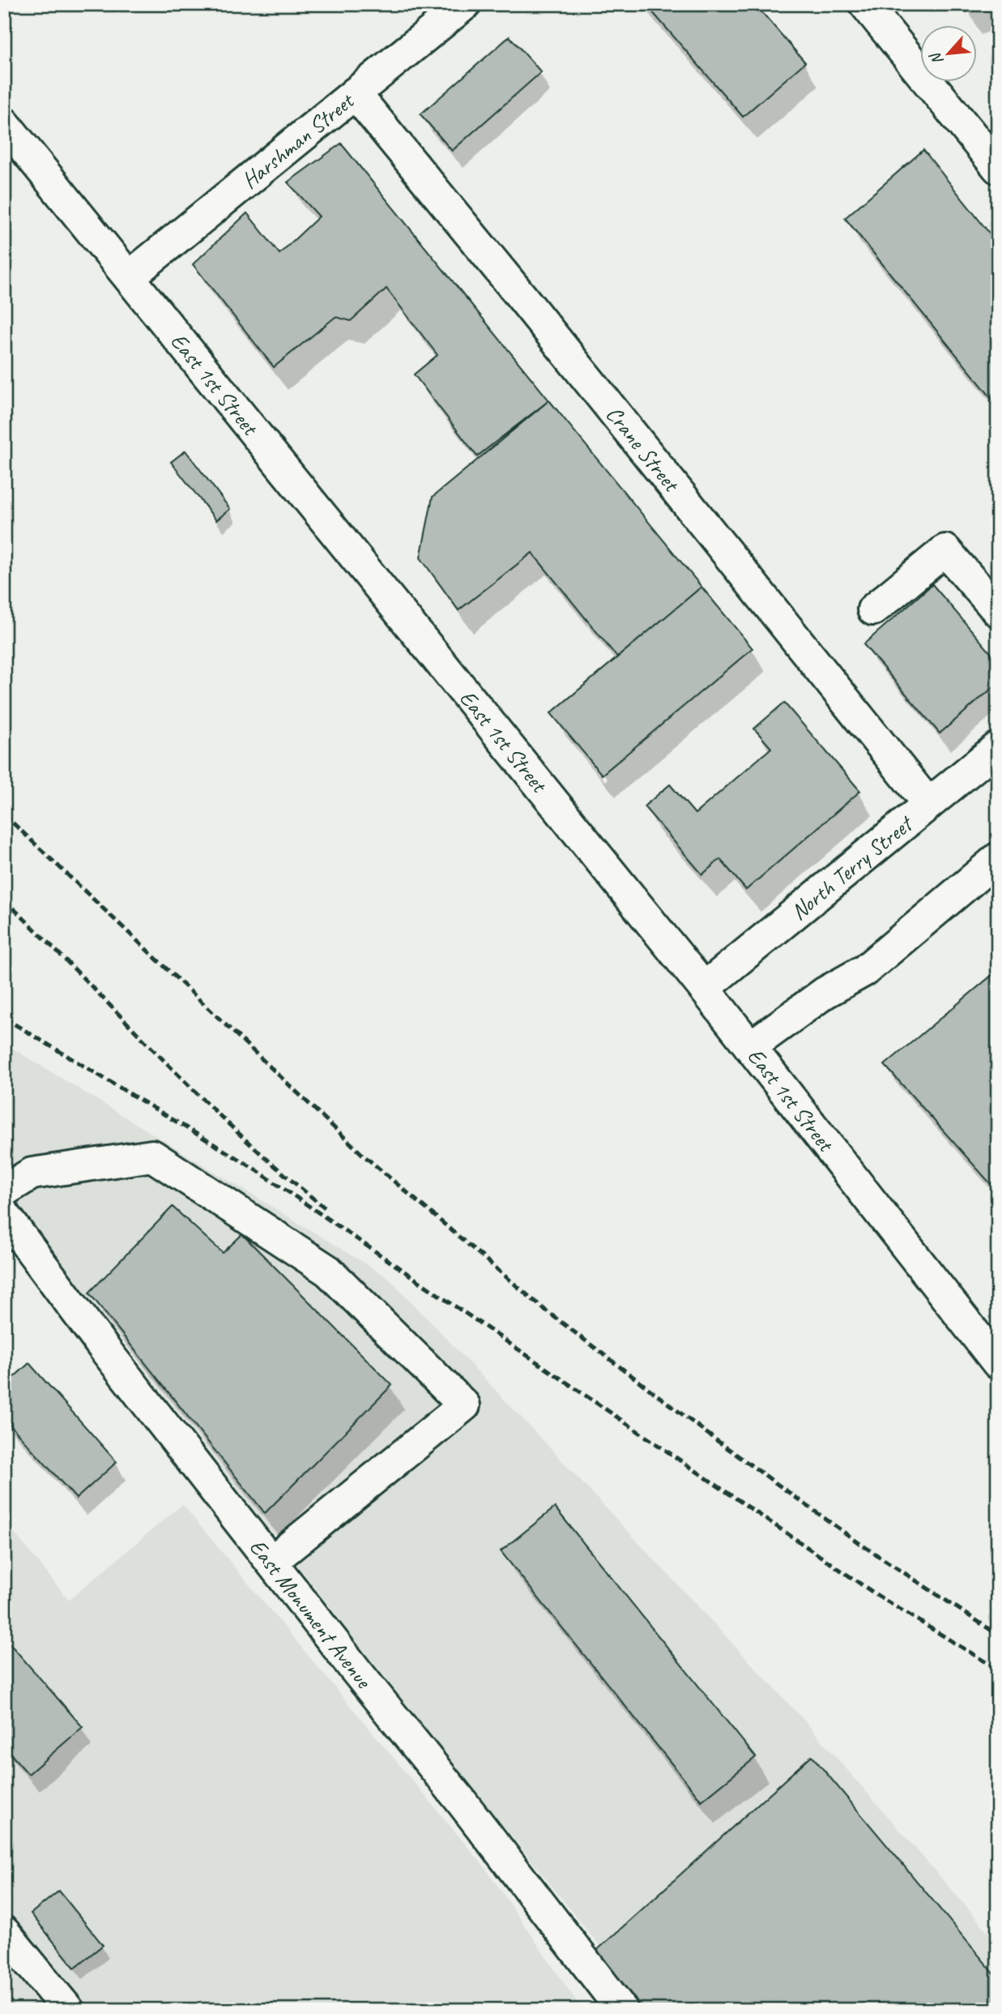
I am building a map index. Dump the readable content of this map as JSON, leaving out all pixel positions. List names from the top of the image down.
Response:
{
  "streets": {
    "street": [
      "Harshman Street",
      "East 1st Street",
      "Crane Street",
      "North Terry Street",
      "East Monument Avenue"
    ]
  },
  "crossings": [
    ["Harshman Street", "East 1st Street"],
    ["Harshman Street", "Crane Street"],
    ["East 1st Street", "North Terry Street"],
    ["Crane Street", "North Terry Street"]
  ],
  "north": "bottom left"
}
